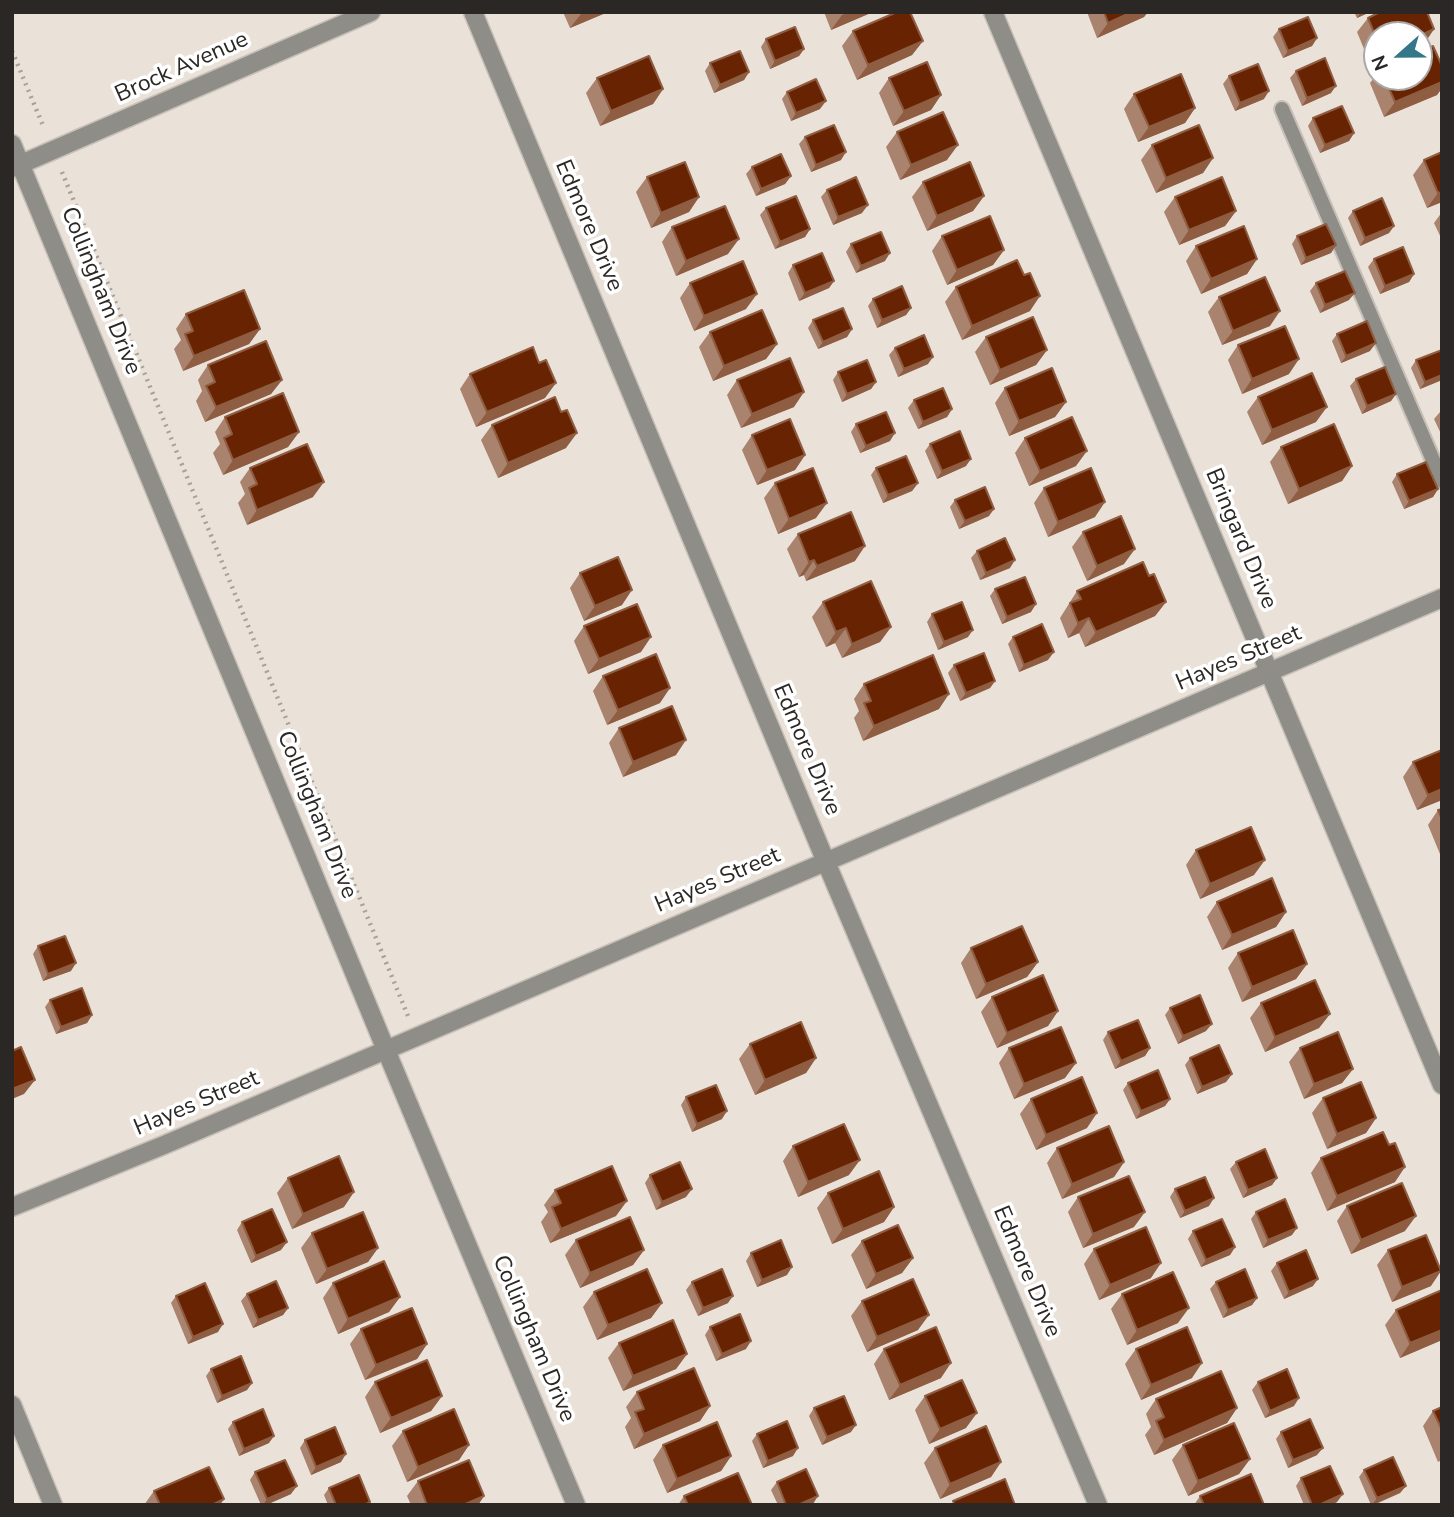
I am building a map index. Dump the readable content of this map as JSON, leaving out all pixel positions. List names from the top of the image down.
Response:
{
  "streets": {
    "street": [
      "Brock Avenue",
      "Edmore Drive",
      "Collingham Drive",
      "Bringard Drive",
      "Hayes Street"
    ]
  },
  "crossings": [
    ["Brock Avenue", "Collingham Drive"],
    ["Edmore Drive", "Hayes Street"],
    ["Collingham Drive", "Hayes Street"],
    ["Bringard Drive", "Hayes Street"]
  ],
  "north": "left"
}
